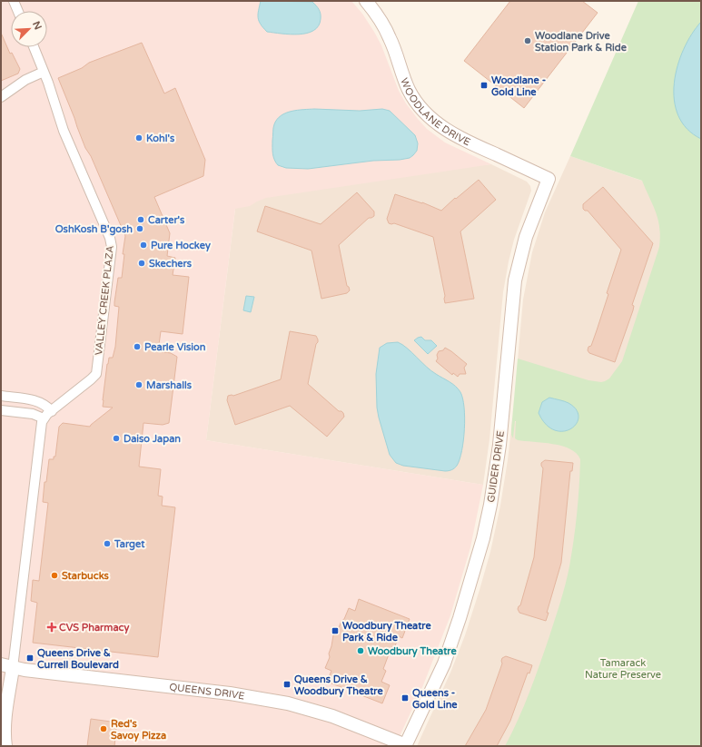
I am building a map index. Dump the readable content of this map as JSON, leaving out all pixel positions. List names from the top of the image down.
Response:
{
  "streets": {
    "street": [
      "WOODLANE DRIVE",
      "VALLEY CREEK PLAZA",
      "GUIDER DRIVE",
      "QUEENS DRIVE"
    ]
  },
  "crossings": [
    ["WOODLANE DRIVE", "GUIDER DRIVE"],
    ["GUIDER DRIVE", "QUEENS DRIVE"]
  ],
  "parks": ["Tamarack Nature Preserve"],
  "places": {
    "other": [
      "Woodlane Drive Station Park & Ride",
      "Kohl's",
      "Carter's",
      "OshKosh B'gosh",
      "Pure Hockey",
      "Skechers",
      "Pearle Vision",
      "Marshalls",
      "Daiso Japan",
      "Target",
      "Starbucks",
      "Woodbury Theatre",
      "Red's Savoy Pizza"
    ],
    "transit": [
      "Woodlane - Gold Line",
      "Woodbury Theatre Park & Ride",
      "Queens Drive & Currell Boulevard",
      "Queens Drive & Woodbury Theatre",
      "Queens - Gold Line"
    ],
    "health": ["CVS Pharmacy"]
  },
  "north": "top right"
}
